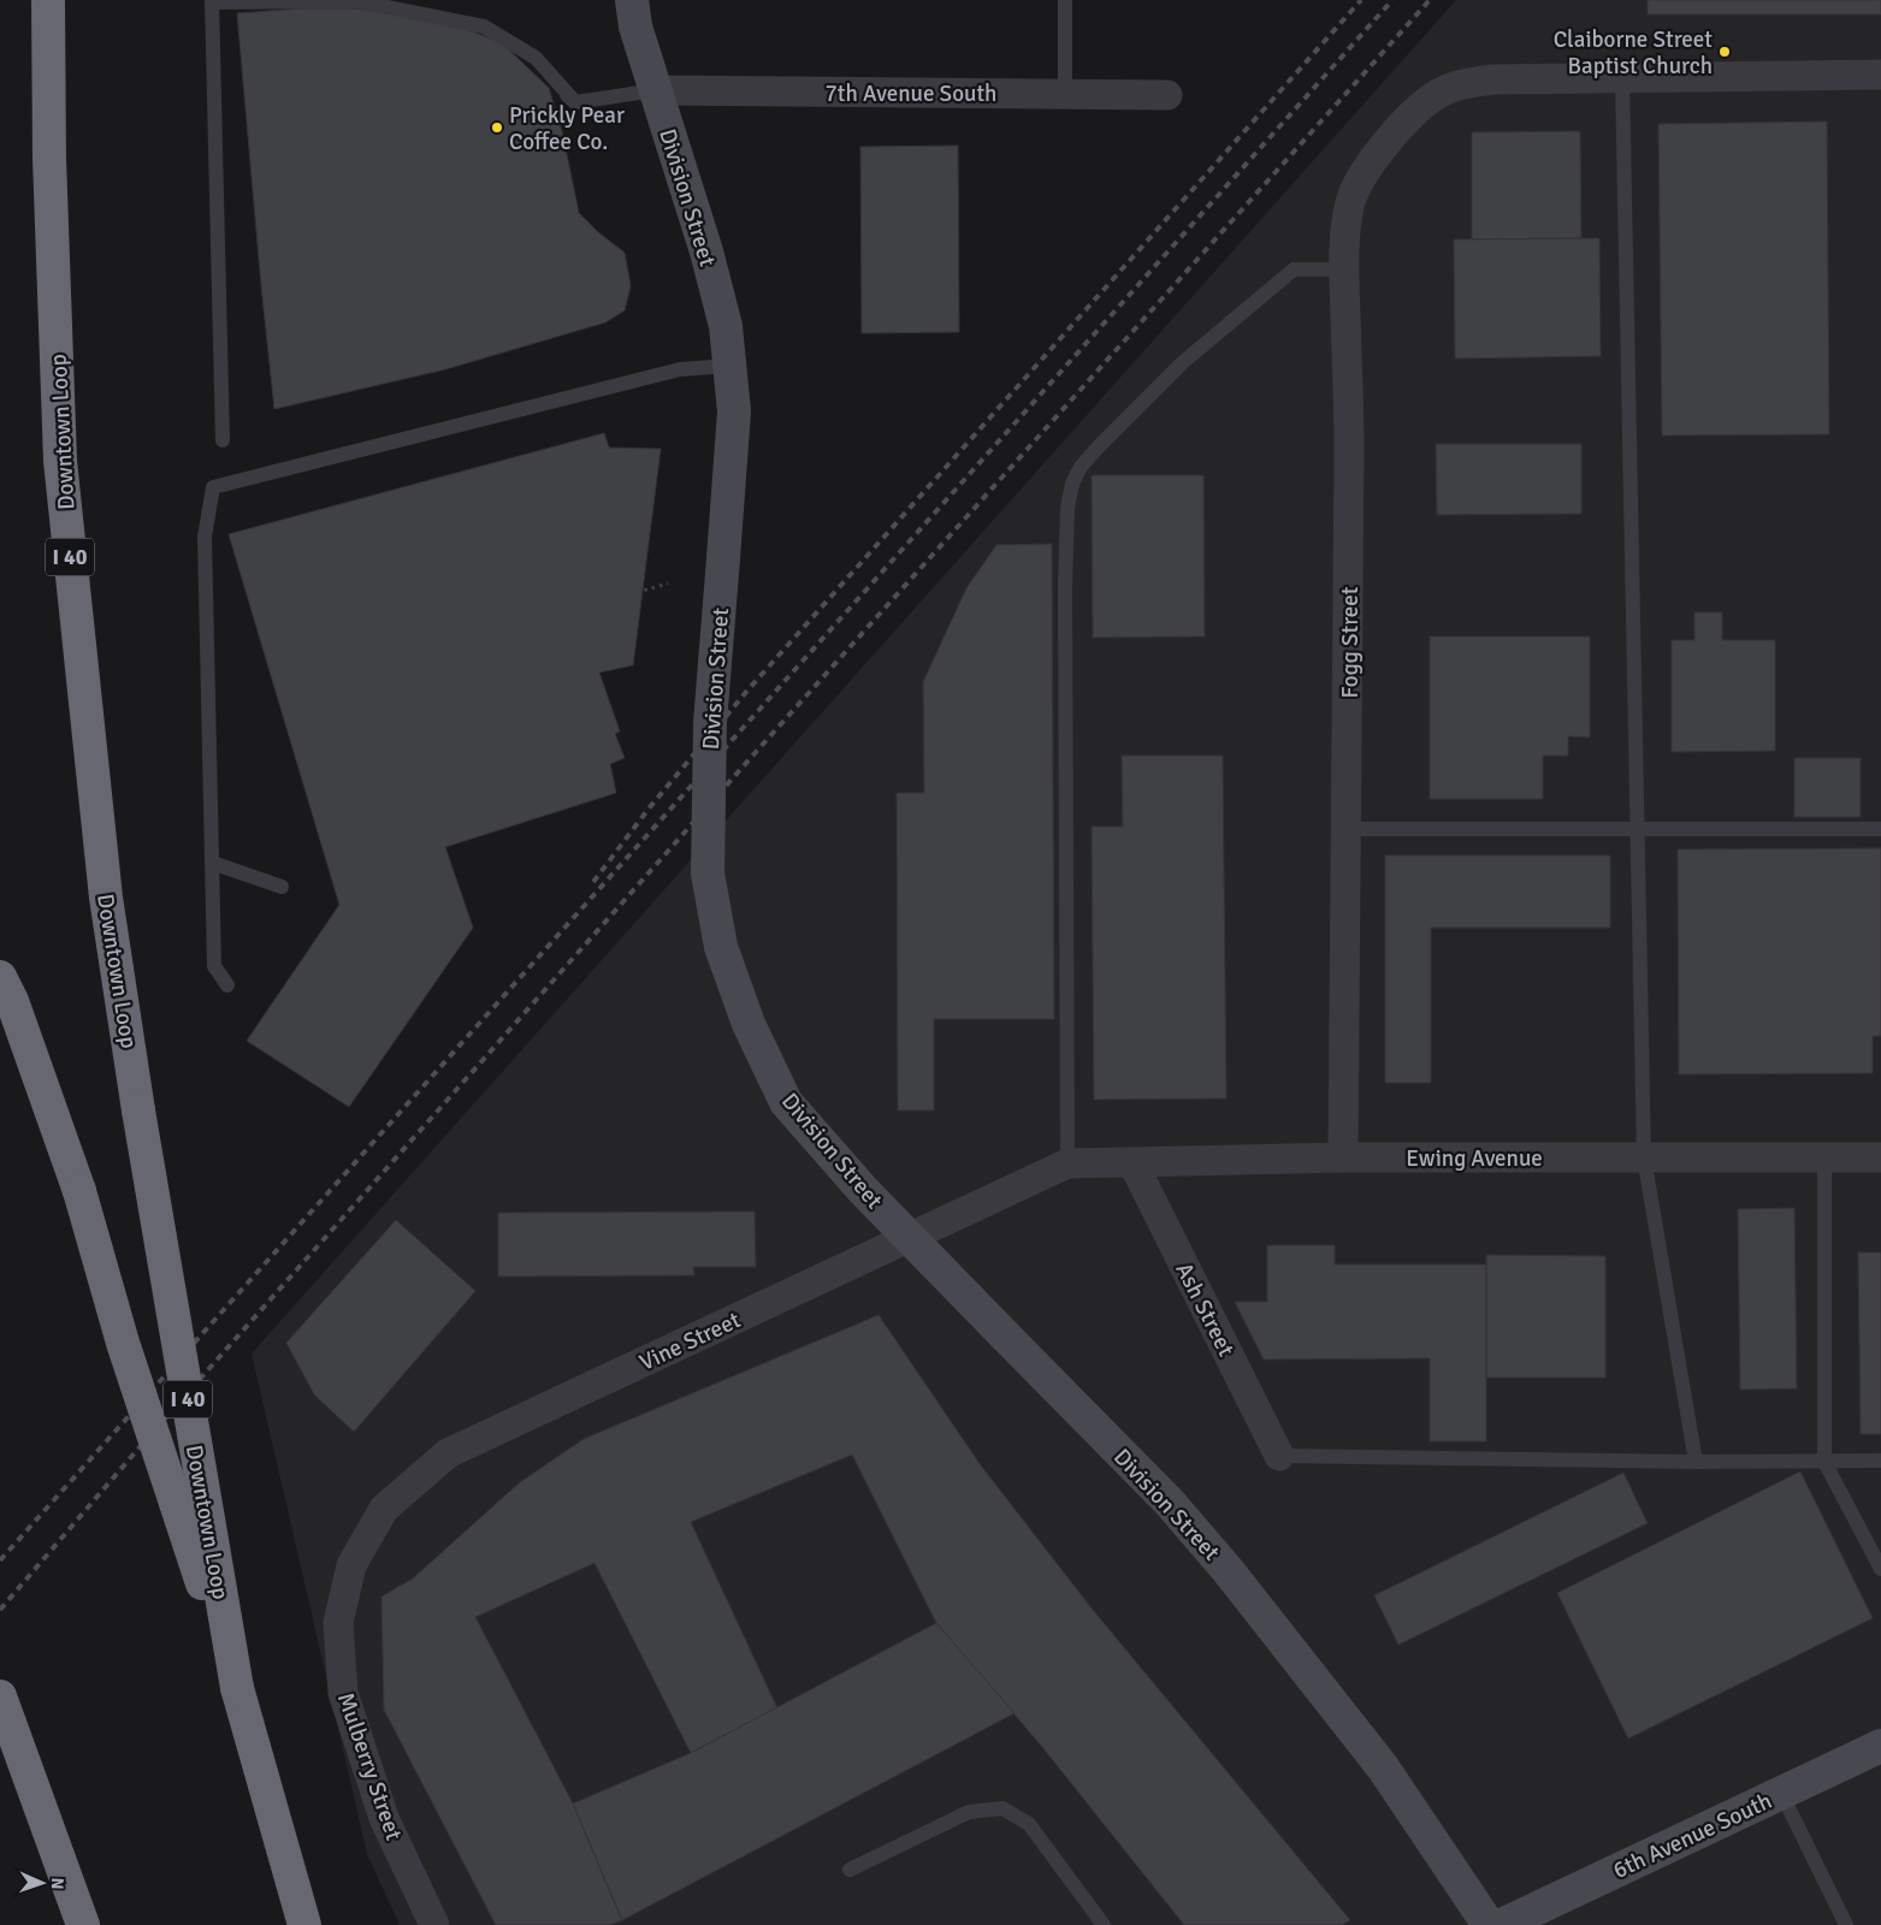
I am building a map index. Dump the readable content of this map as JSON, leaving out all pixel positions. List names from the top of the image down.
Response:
{
  "streets": {
    "highway": ["Downtown Loop", "I 40"],
    "main road": ["Division Street", "6th Avenue South"],
    "street": [
      "7th Avenue South",
      "Fogg Street",
      "Ewing Avenue",
      "Ash Street",
      "Vine Street",
      "Mulberry Street"
    ]
  },
  "crossings": [
    ["7th Avenue South", "Division Street"],
    ["Fogg Street", "Ewing Avenue"],
    ["Ewing Avenue", "Ash Street"],
    ["Ewing Avenue", "Vine Street"],
    ["Vine Street", "Mulberry Street"]
  ],
  "places": ["Claiborne Street Baptist Church", "Prickly Pear Coffee Co."],
  "north": "right"
}
